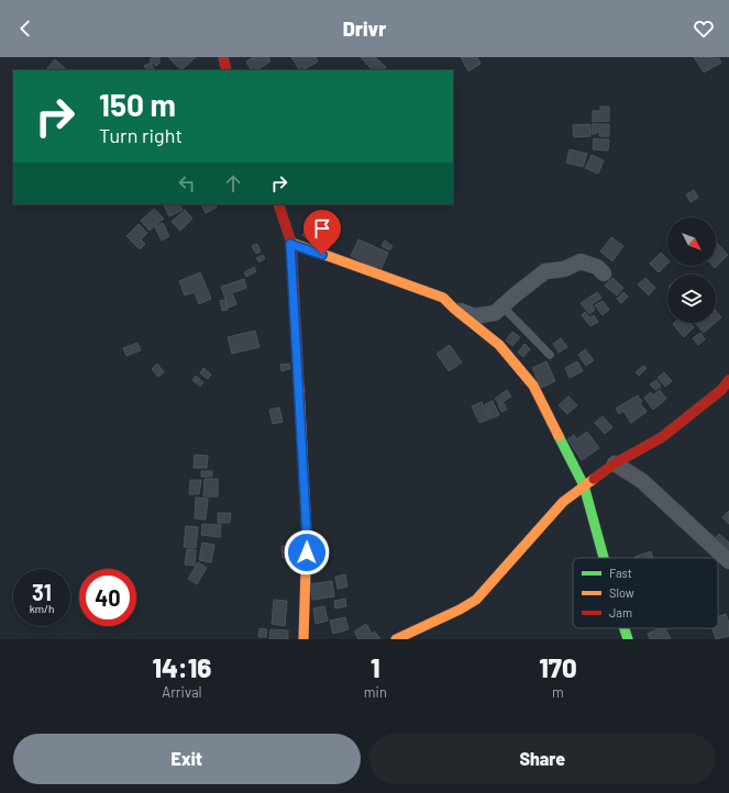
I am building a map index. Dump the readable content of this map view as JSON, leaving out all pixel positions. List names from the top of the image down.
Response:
{
  "legend": ["Fast", "Slow", "Jam"],
  "north": "bottom right",
  "page": {
    "header": "Drivr",
    "turn": ["150 m", "Turn right"],
    "speed": "31 km/h",
    "limit": "40",
    "eta": [
      "14:16",
      "Arrival",
      "1",
      "min",
      "170",
      "m"
    ],
    "buttons": ["Exit", "Share"]
  }
}
